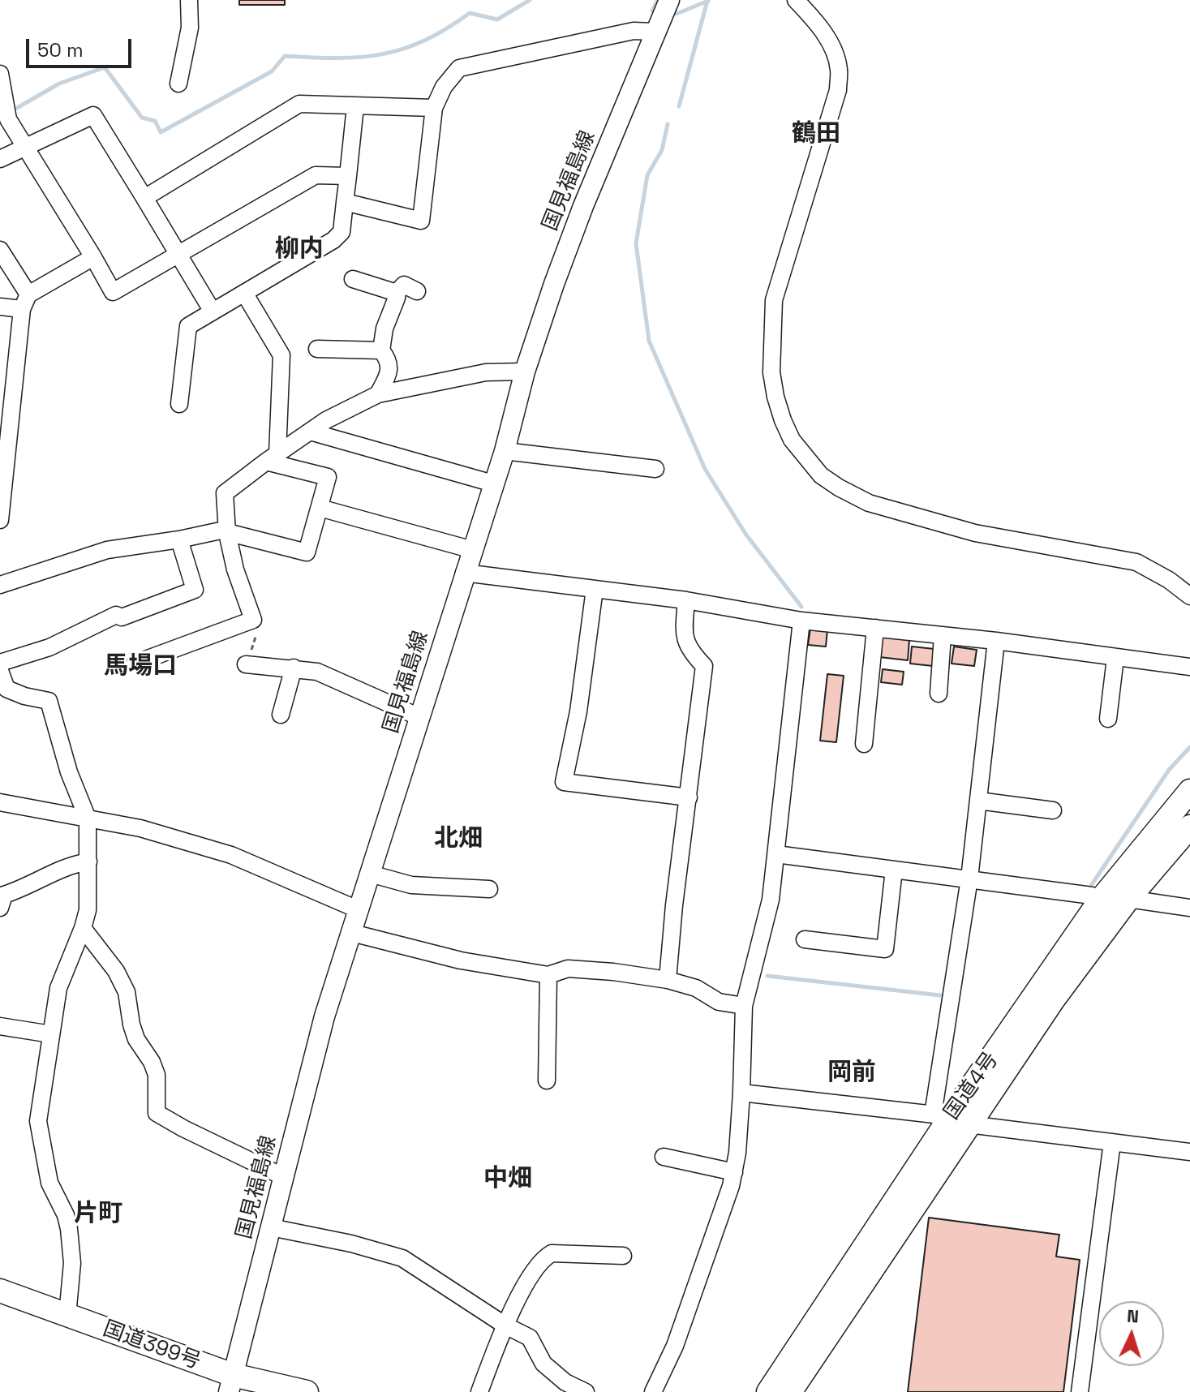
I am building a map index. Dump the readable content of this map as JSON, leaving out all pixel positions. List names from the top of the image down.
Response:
{
  "streets": {
    "highway": ["国道4号", "国道399号"],
    "main road": ["国見福島線"]
  },
  "crossings": [
    ["国見福島線", "国道399号"]
  ],
  "districts": [
    "鶴田",
    "柳内",
    "馬場口",
    "北畑",
    "岡前",
    "中畑",
    "片町"
  ],
  "scale_bar": "50 m",
  "north": "top"
}
